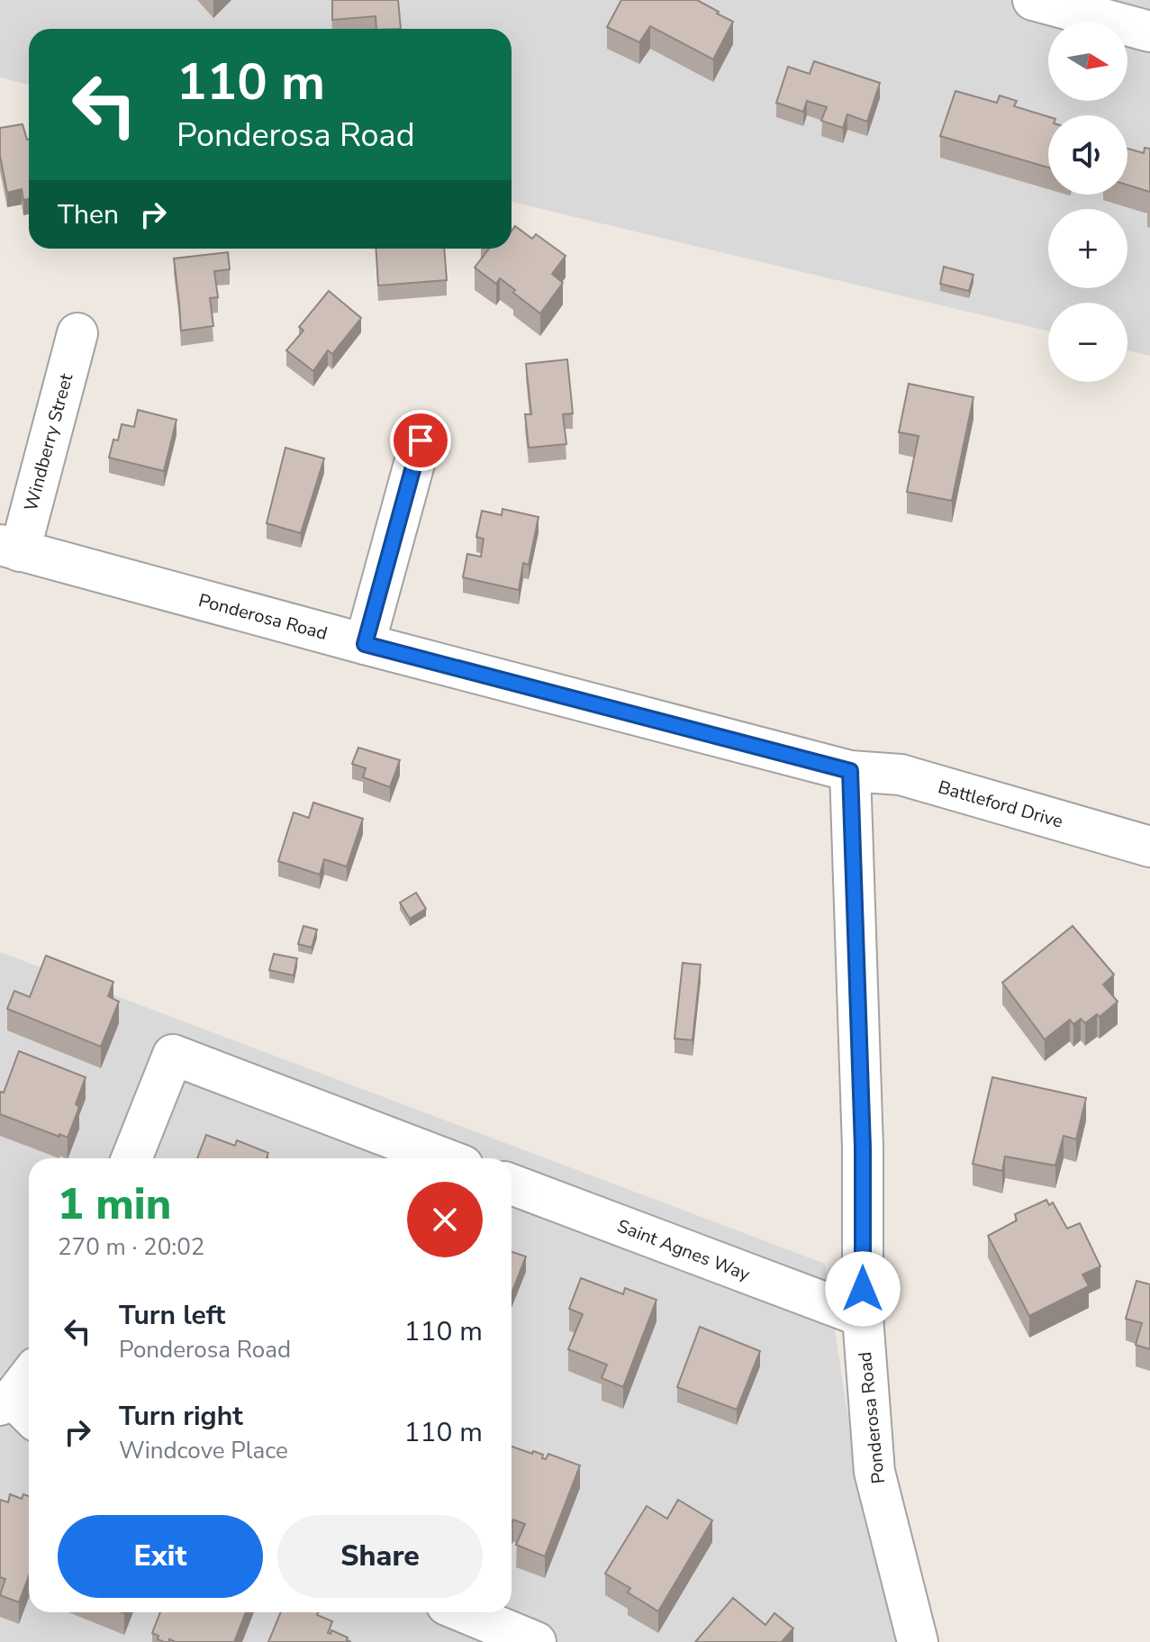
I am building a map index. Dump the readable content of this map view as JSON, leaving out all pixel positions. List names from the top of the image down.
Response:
{
  "streets": {
    "street": [
      "Windberry Street",
      "Ponderosa Road",
      "Battleford Drive",
      "Saint Agnes Way"
    ]
  },
  "crossings": [
    ["Windberry Street", "Ponderosa Road"],
    ["Ponderosa Road", "Battleford Drive"],
    ["Ponderosa Road", "Saint Agnes Way"]
  ],
  "north": "right",
  "page": {
    "map_buttons": ["+", "−"],
    "turn": ["110 m", "Ponderosa Road"],
    "then": "Then",
    "heading": ["1 min", "270 m · 20:02"],
    "list": [
      {
        "name": "Turn left",
        "note": "Ponderosa Road",
        "value": "110 m"
      },
      {
        "name": "Turn right",
        "note": "Windcove Place",
        "value": "110 m"
      }
    ],
    "buttons": ["Exit", "Share"]
  }
}
